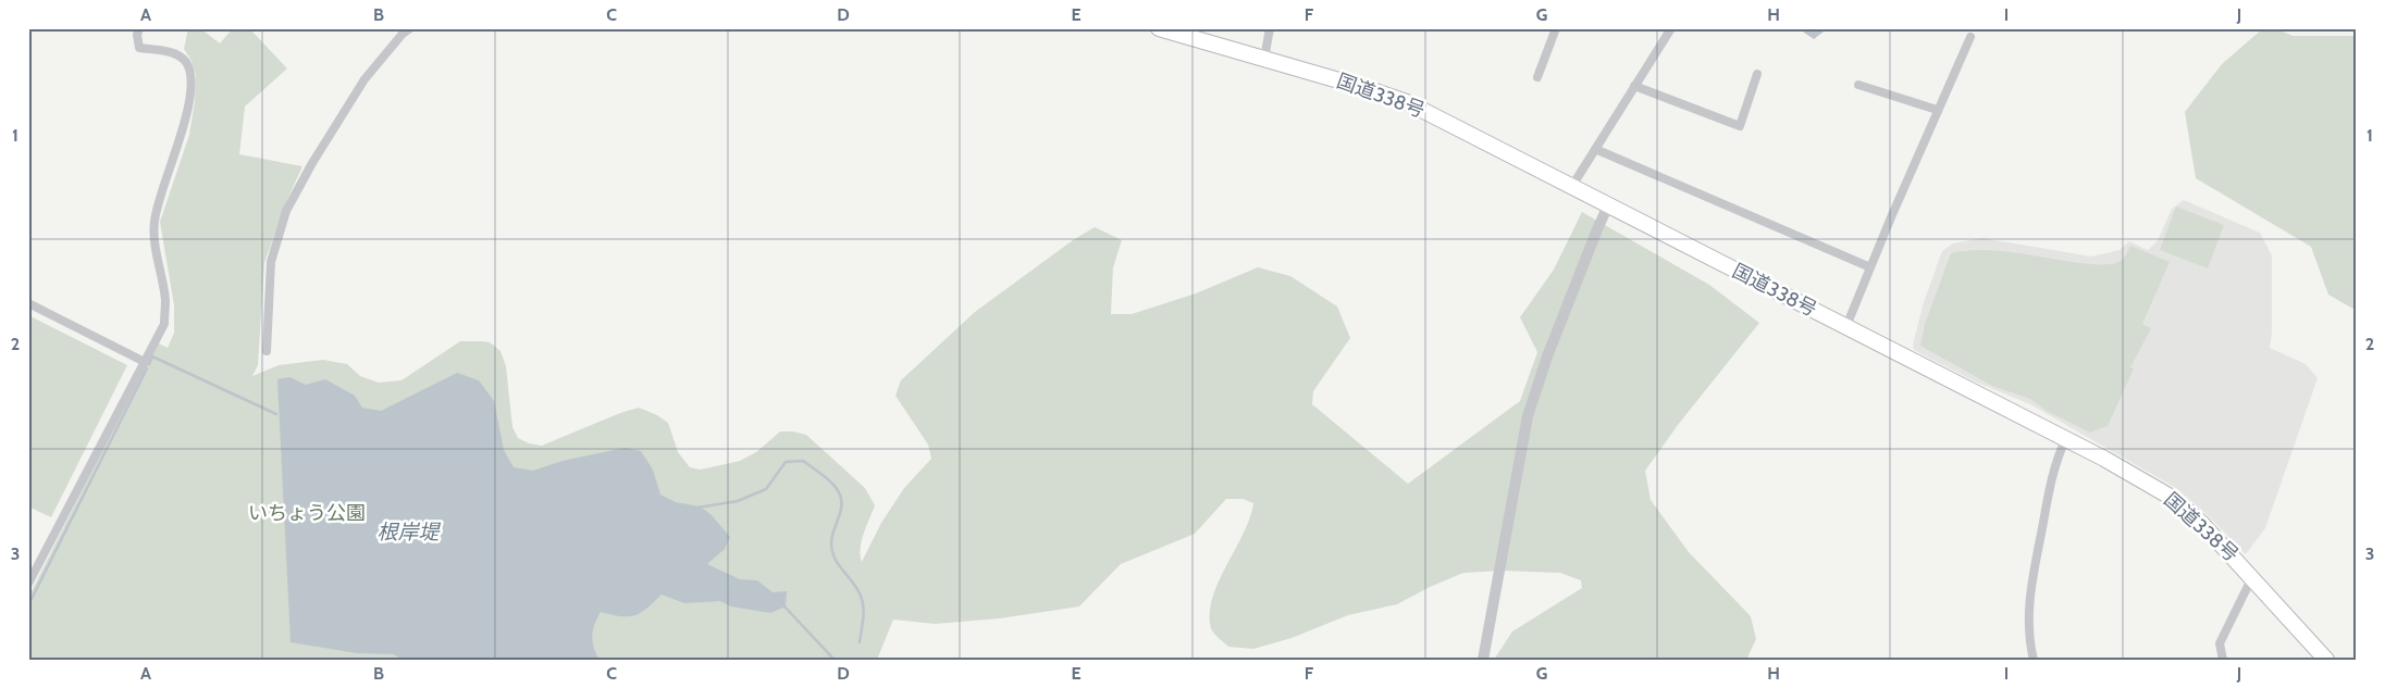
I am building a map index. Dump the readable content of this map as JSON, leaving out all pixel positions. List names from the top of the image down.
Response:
{
  "streets": {
    "highway": ["国道338号"]
  },
  "water": ["根岸堤"],
  "parks": ["いちょう公園"],
  "grid": {
    "columns": [
      "A",
      "B",
      "C",
      "D",
      "E",
      "F",
      "G",
      "H",
      "I",
      "J"
    ],
    "rows": ["1", "2", "3"]
  }
}
